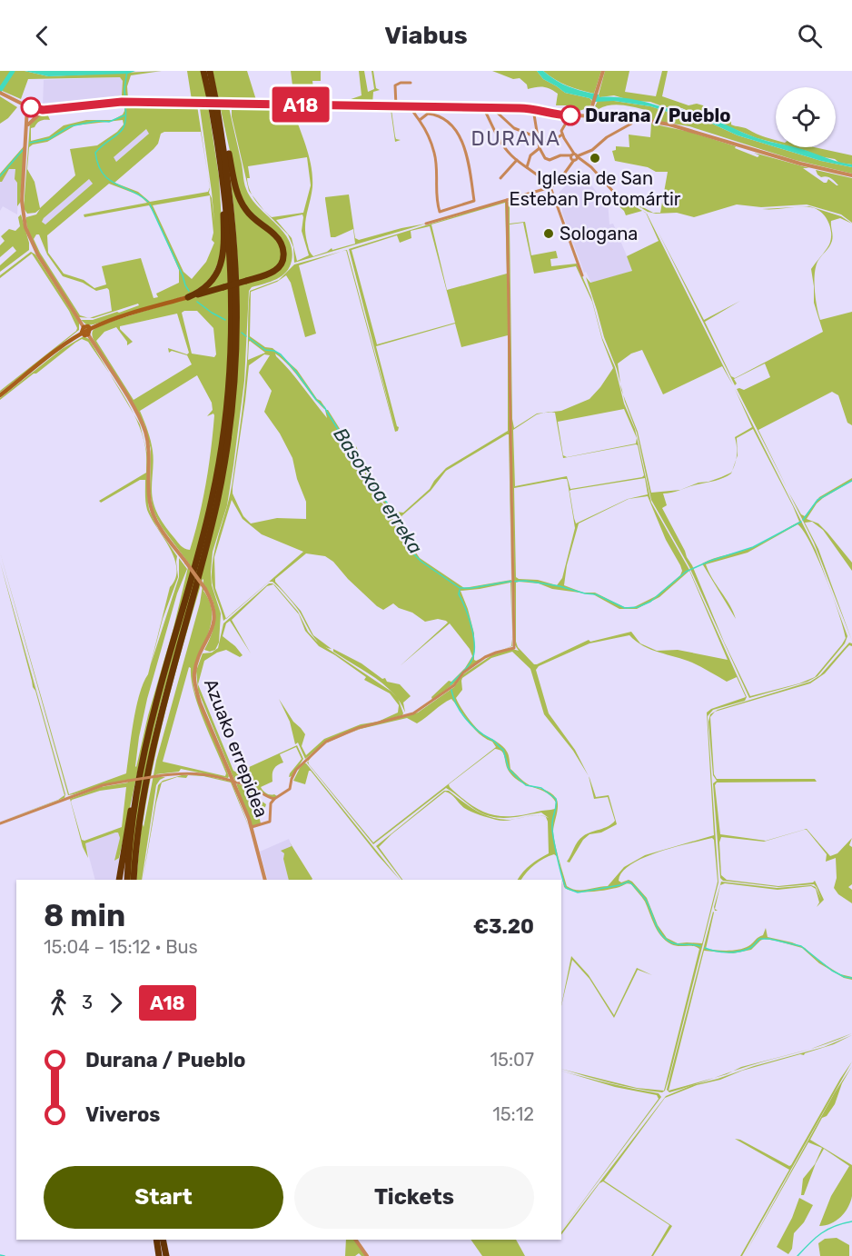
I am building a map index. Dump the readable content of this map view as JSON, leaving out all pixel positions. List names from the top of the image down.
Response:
{
  "streets": {
    "street": ["Azuako errepidea"]
  },
  "districts": ["DURANA"],
  "water": ["Basotxoa erreka"],
  "places": ["Durana / Pueblo", "Iglesia de San Esteban Protomártir", "Sologana"],
  "lines": ["bus line A18"],
  "page": {
    "header": "Viabus",
    "on_map": "A18",
    "heading": ["8 min", "15:04 – 15:12 · Bus", "€3.20"],
    "legs": ["3", "A18"],
    "list": [
      {
        "name": "Durana / Pueblo",
        "value": "15:07"
      },
      {
        "name": "Viveros",
        "value": "15:12"
      }
    ],
    "buttons": ["Start", "Tickets"]
  }
}
